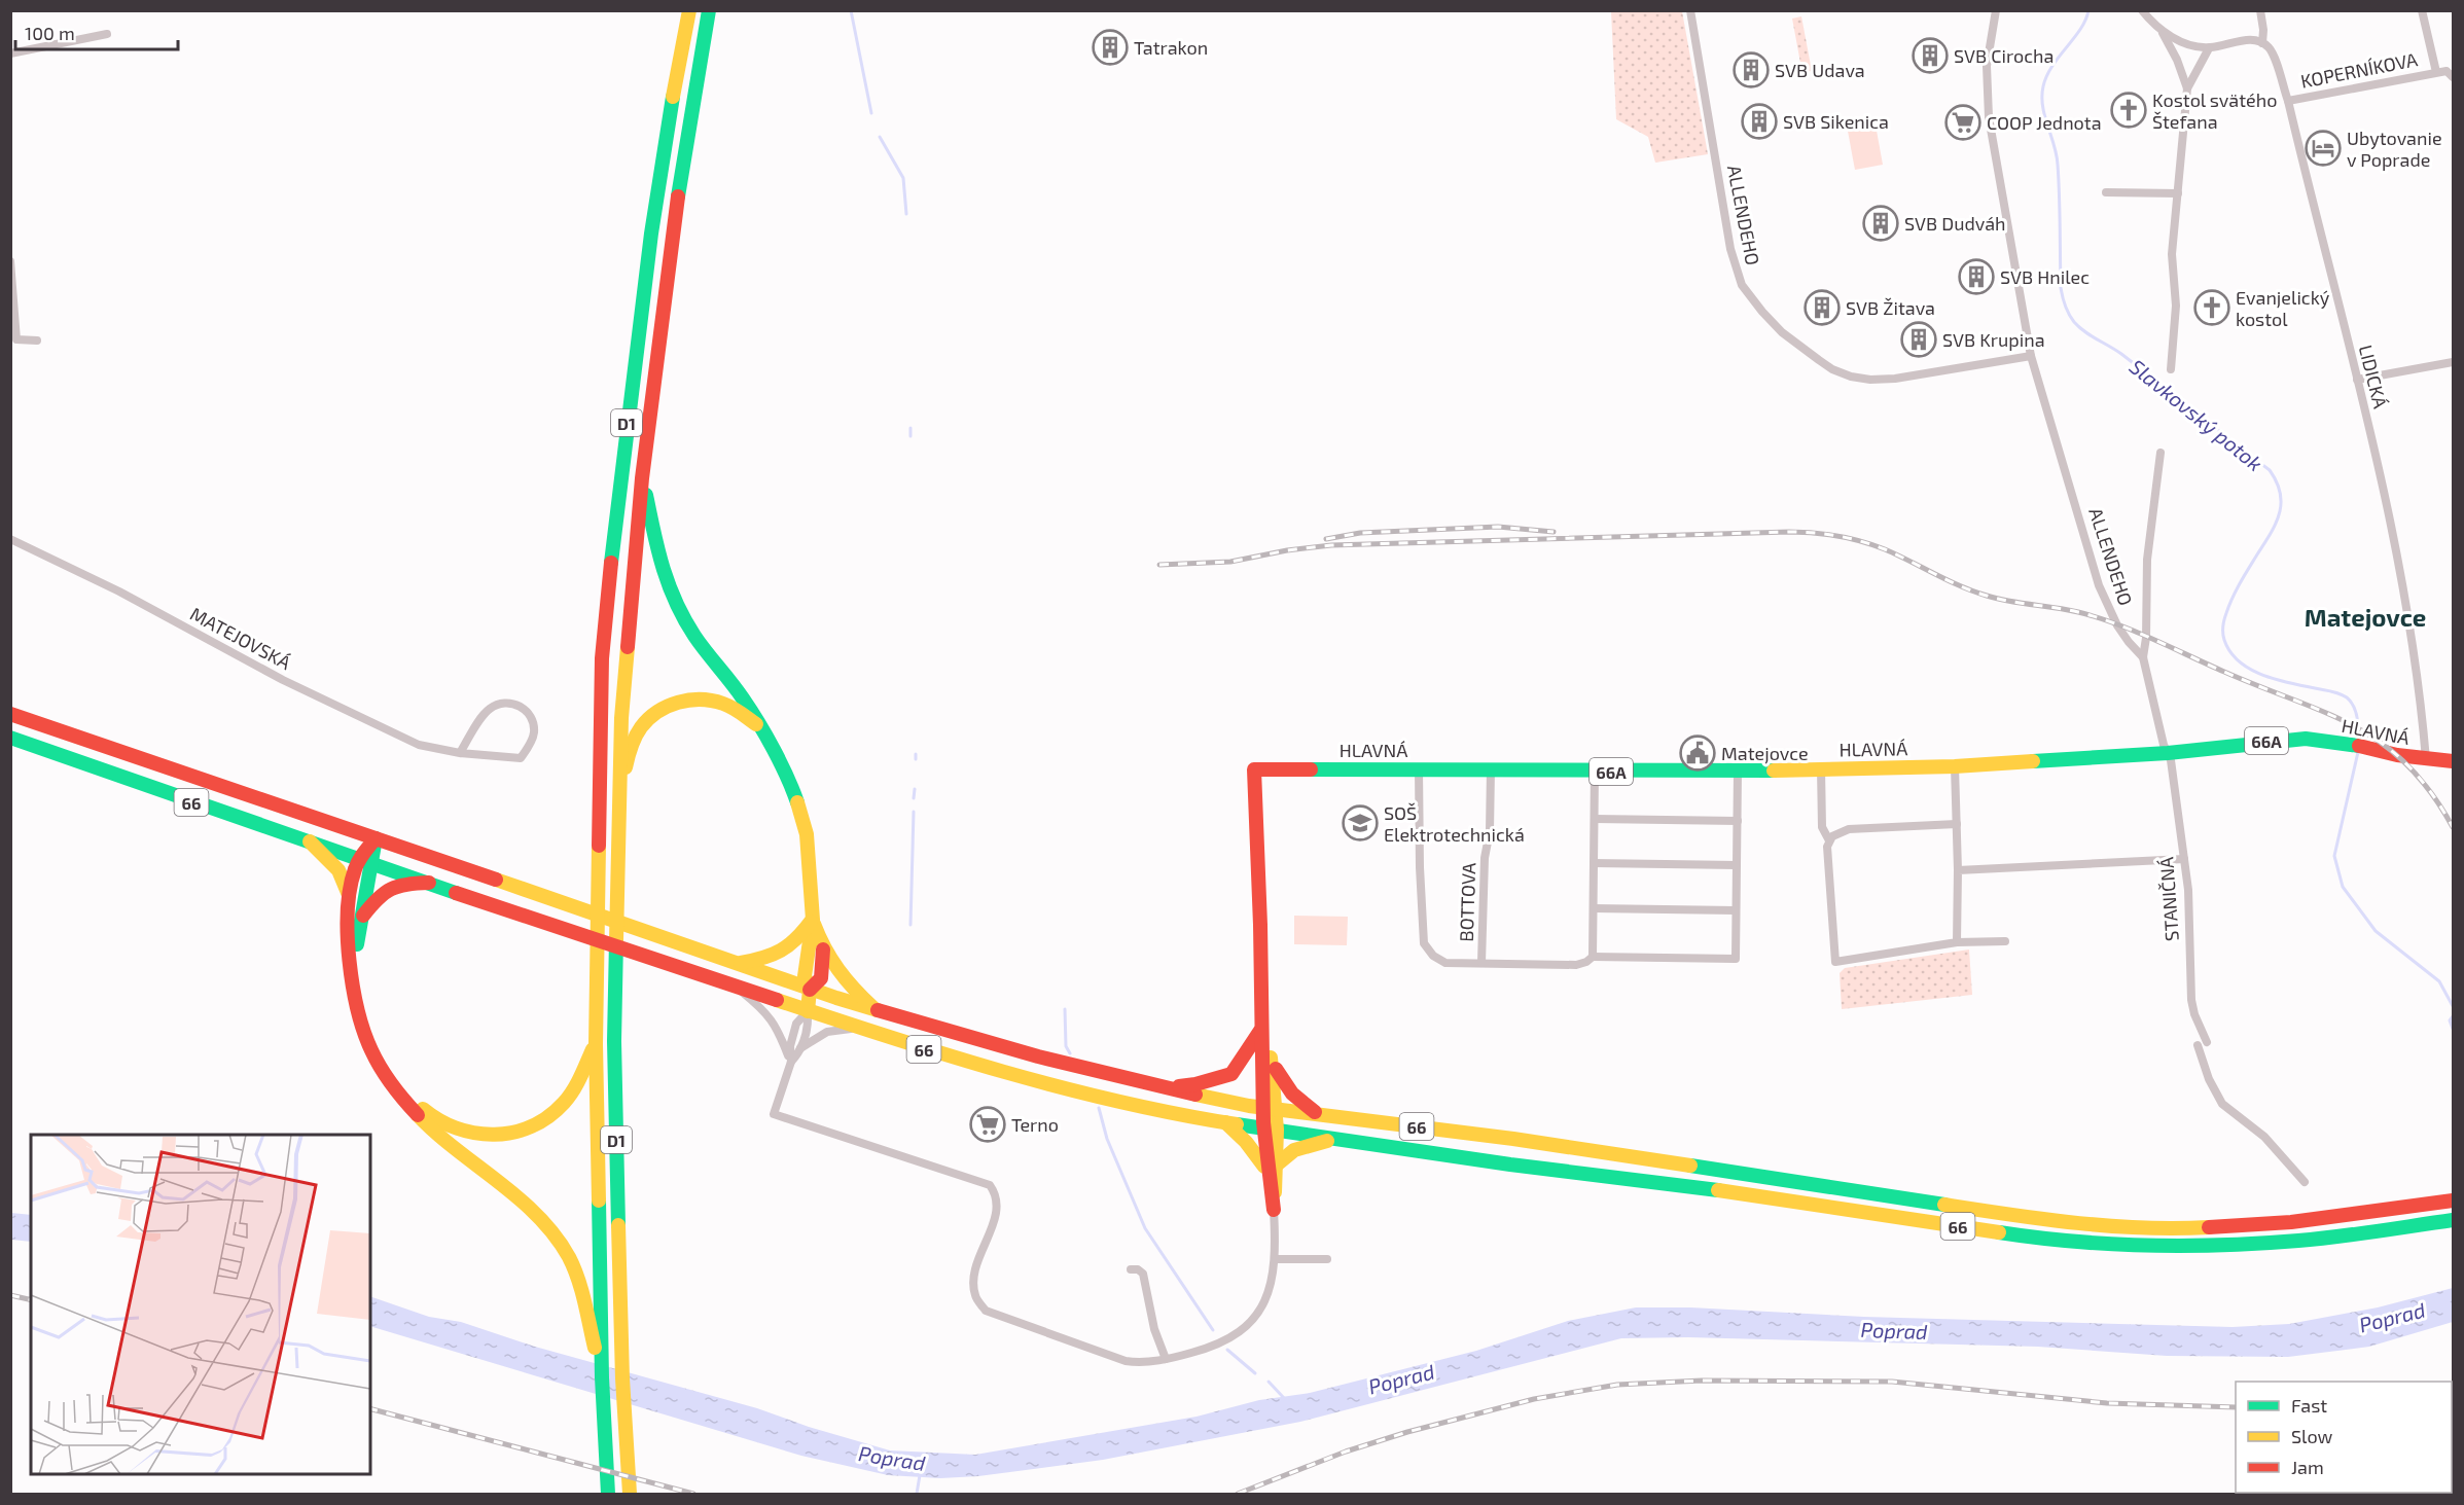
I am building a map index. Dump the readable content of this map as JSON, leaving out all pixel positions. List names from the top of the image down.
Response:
{
  "streets": {
    "main road": [
      "D1",
      "HLAVNÁ",
      "66A",
      "66"
    ],
    "street": [
      "KOPERNÍKOVA",
      "ALLENDEHO",
      "LIDICKÁ",
      "MATEJOVSKÁ",
      "STANIČNÁ",
      "BOTTOVA"
    ]
  },
  "crossings": [
    ["KOPERNÍKOVA", "LIDICKÁ"],
    ["ALLENDEHO", "STANIČNÁ"],
    ["LIDICKÁ", "HLAVNÁ"],
    ["HLAVNÁ", "STANIČNÁ"],
    ["HLAVNÁ", "BOTTOVA"]
  ],
  "districts": ["Matejovce"],
  "water": ["Slavkovský potok", "Poprad"],
  "places": {
    "building": [
      "Tatrakon",
      "SVB Cirocha",
      "SVB Udava",
      "SVB Sikenica",
      "SVB Dudváh",
      "SVB Hnilec",
      "SVB Žitava",
      "SVB Krupina"
    ],
    "church": ["Kostol svätého Štefana", "Evanjelický kostol"],
    "supermarket": ["COOP Jednota", "Terno"],
    "hotel": ["Ubytovanie v Poprade"],
    "public building": ["Matejovce"],
    "school or university": ["SOŠ Elektrotechnická"]
  },
  "legend": ["Fast", "Slow", "Jam"],
  "scale_bar": "100 m"
}
